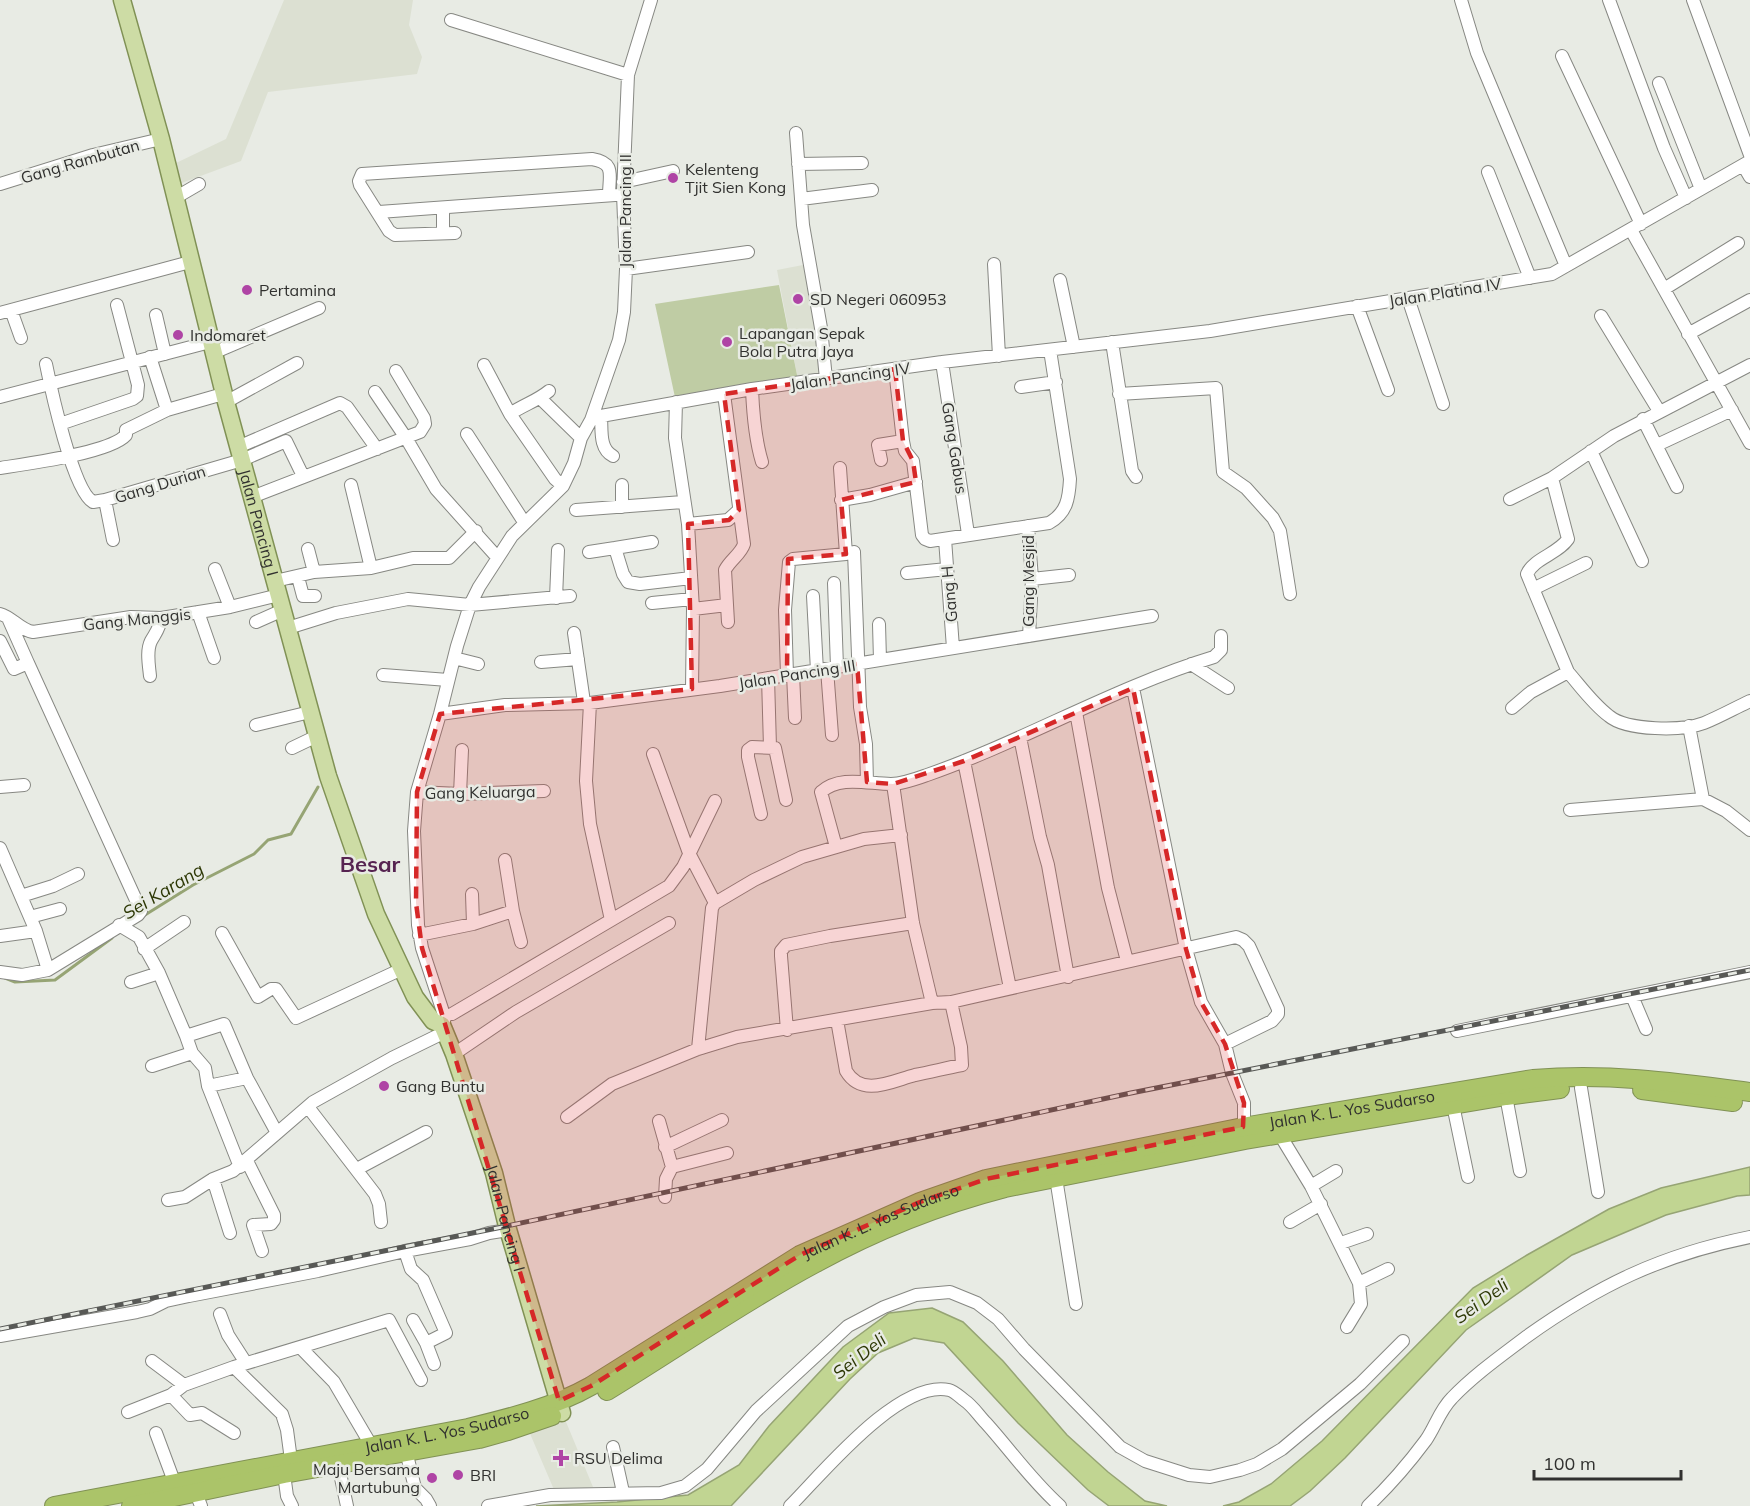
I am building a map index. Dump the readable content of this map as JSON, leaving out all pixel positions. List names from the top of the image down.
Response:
{
  "streets": {
    "highway": ["Jalan K. L. Yos Sudarso"],
    "main road": ["Jalan Pancing I"],
    "street": [
      "Gang Rambutan",
      "Jalan Pancing II",
      "Jalan Platina IV",
      "Jalan Pancing IV",
      "Gang Gabus",
      "Gang Durian",
      "Gang Mesjid",
      "Gang H",
      "Gang Manggis",
      "Jalan Pancing III",
      "Gang Keluarga"
    ]
  },
  "crossings": [
    ["Gang Rambutan", "Jalan Pancing I"],
    ["Jalan Pancing II", "Jalan Pancing IV"],
    ["Jalan Pancing II", "Jalan Pancing I"],
    ["Jalan Platina IV", "Jalan Pancing IV"],
    ["Jalan Pancing IV", "Gang Gabus"],
    ["Jalan Pancing IV", "Jalan Pancing I"],
    ["Gang Durian", "Jalan Pancing I"],
    ["Jalan Pancing I", "Gang Manggis"],
    ["Jalan Pancing I", "Jalan Pancing III"],
    ["Jalan Pancing I", "Gang Keluarga"],
    ["Jalan Pancing I", "Jalan K. L. Yos Sudarso"],
    ["Gang Mesjid", "Jalan Pancing III"],
    ["Gang H", "Jalan Pancing III"]
  ],
  "districts": ["Besar"],
  "water": ["Sei Karang", "Sei Deli"],
  "places": {
    "other": [
      "Kelenteng Tjit Sien Kong",
      "Pertamina",
      "SD Negeri 060953",
      "Indomaret",
      "Lapangan Sepak Bola Putra Jaya",
      "Gang Buntu",
      "BRI",
      "Maju Bersama Martubung"
    ],
    "health": ["RSU Delima"]
  },
  "scale_bar": "100 m"
}
